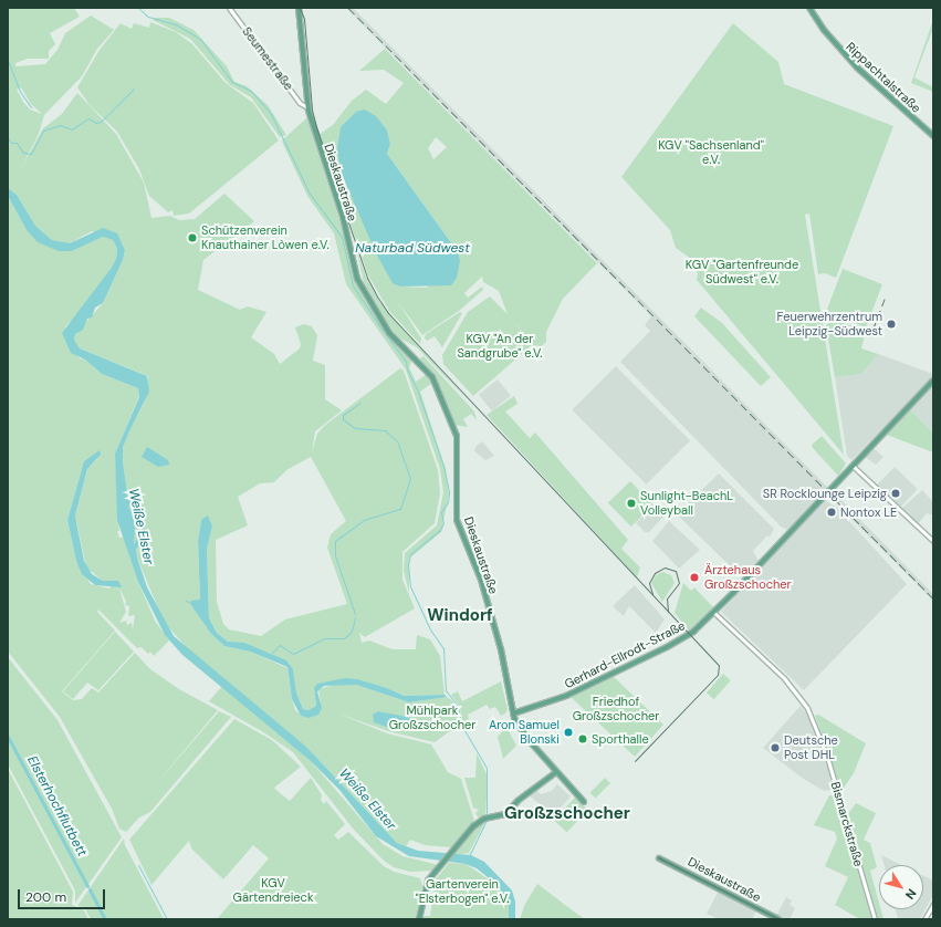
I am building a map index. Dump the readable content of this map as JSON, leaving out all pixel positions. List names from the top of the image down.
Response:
{
  "streets": {
    "main road": ["Rippachtalstraße", "Dieskaustraße", "Gerhard-Ellrodt-Straße"],
    "street": ["Seumestraße", "Bismarckstraße"]
  },
  "crossings": [
    ["Seumestraße", "Dieskaustraße"],
    ["Dieskaustraße", "Gerhard-Ellrodt-Straße"],
    ["Gerhard-Ellrodt-Straße", "Bismarckstraße"]
  ],
  "districts": ["Windorf", "Großzschocher"],
  "water": ["Naturbad Südwest", "Weiße Elster", "Elsterhochflutbett"],
  "parks": [
    "KGV \"Sachsenland\" e.V.",
    "KGV \"Gartenfreunde Südwest\" e.V.",
    "KGV \"An der Sandgrube\" e.V.",
    "Friedhof Großzschocher",
    "Mühlpark Großzschocher",
    "KGV Gärtendreieck",
    "Gartenverein \"Elsterbogen\" e.V."
  ],
  "places": [
    "Schützenverein Knauthainer Lòwen e.V.",
    "Feuerwehrzentrum Leipzig-Südwest",
    "SR Rocklounge Leipzig",
    "Sunlight-BeachL Volleyball",
    "Nontox LE",
    "Ärztehaus Großzschocher",
    "Aron Samuel Blonski",
    "Sporthalle",
    "Deutsche Post DHL"
  ],
  "scale_bar": "200 m",
  "north": "bottom right"
}
